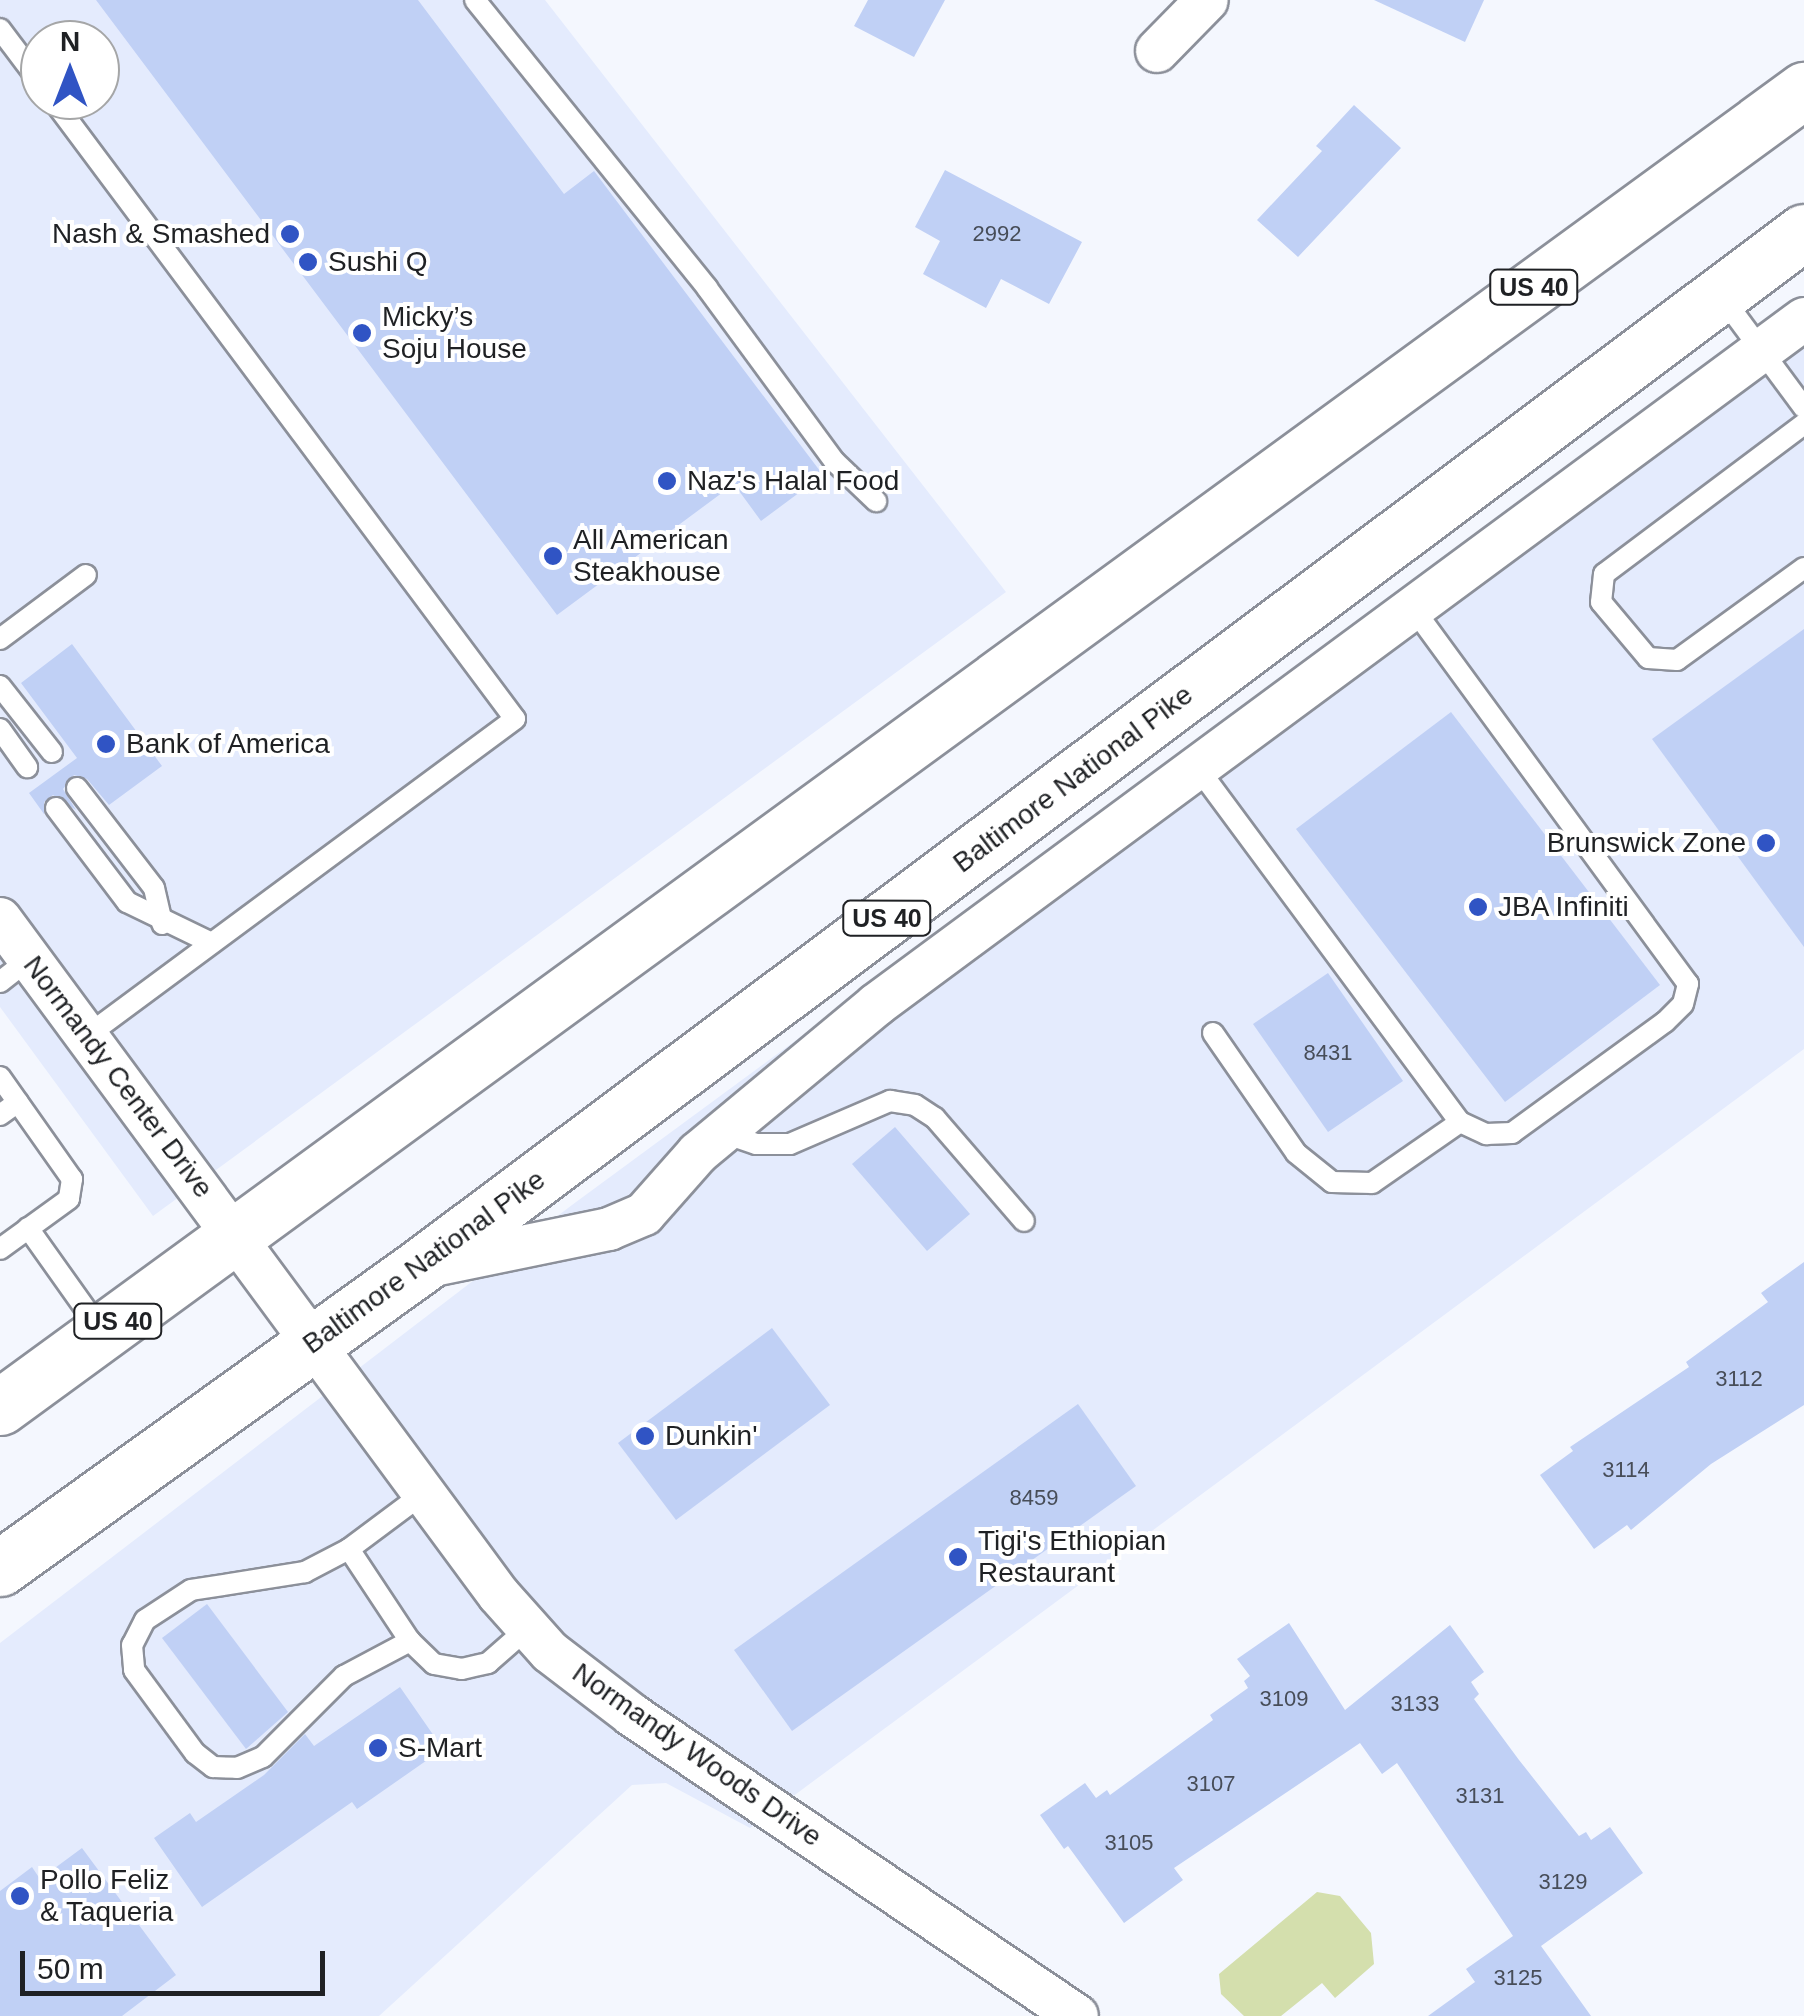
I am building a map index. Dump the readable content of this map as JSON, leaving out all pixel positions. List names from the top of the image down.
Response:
{
  "streets": {
    "main road": ["US 40", "Baltimore National Pike"],
    "street": ["Normandy Center Drive", "Normandy Woods Drive"]
  },
  "crossings": [
    ["US 40", "Normandy Center Drive"],
    ["US 40", "Normandy Woods Drive"],
    ["Baltimore National Pike", "Normandy Woods Drive"],
    ["Normandy Center Drive", "Normandy Woods Drive"]
  ],
  "places": [
    "Nash & Smashed",
    "Sushi Q",
    "Micky’s Soju House",
    "Naz's Halal Food",
    "All American Steakhouse",
    "Bank of America",
    "Brunswick Zone",
    "JBA Infiniti",
    "Dunkin'",
    "Tigi's Ethiopian Restaurant",
    "S-Mart",
    "Pollo Feliz & Taqueria"
  ],
  "house_numbers": [
    "2992",
    "8431",
    "3112",
    "3114",
    "8459",
    "3109",
    "3133",
    "3107",
    "3131",
    "3105",
    "3129",
    "3125"
  ],
  "scale_bar": "50 m",
  "north": "top"
}
